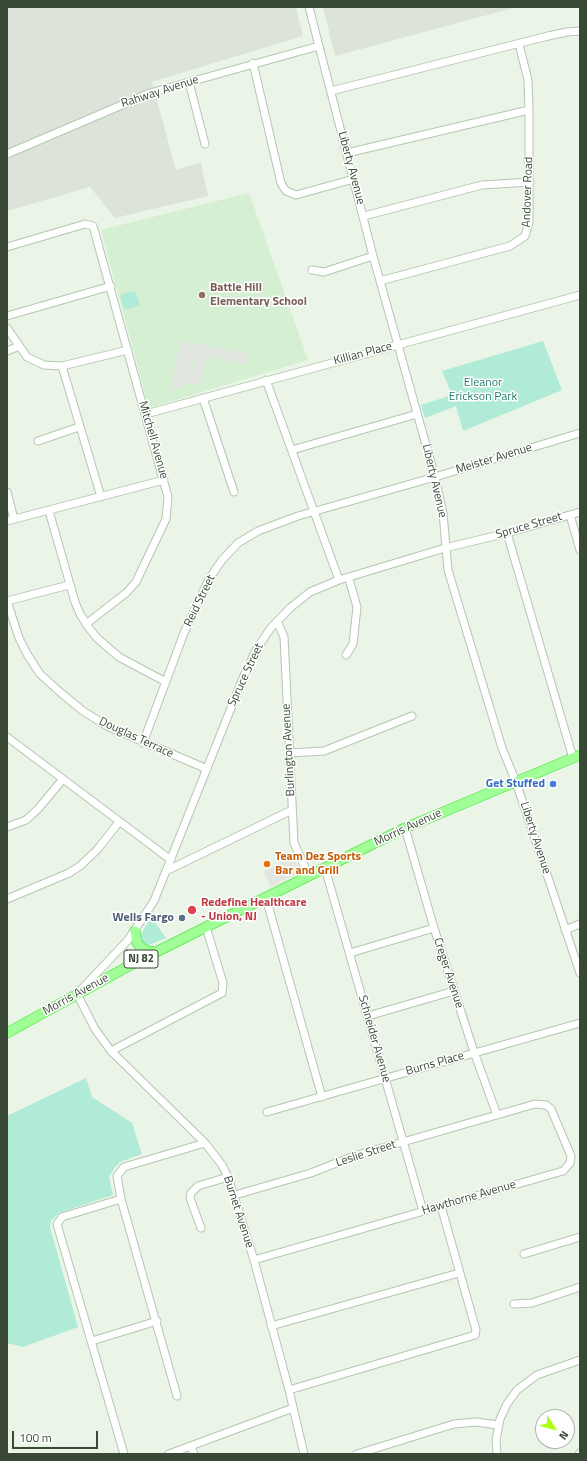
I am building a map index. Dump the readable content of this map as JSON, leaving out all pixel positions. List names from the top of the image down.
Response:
{
  "streets": {
    "main road": ["Morris Avenue", "NJ 82"],
    "street": [
      "Rahway Avenue",
      "Liberty Avenue",
      "Andover Road",
      "Killian Place",
      "Mitchell Avenue",
      "Meister Avenue",
      "Spruce Street",
      "Reid Street",
      "Douglas Terrace",
      "Burlington Avenue",
      "Creger Avenue",
      "Schneider Avenue",
      "Burns Place",
      "Leslie Street",
      "Hawthorne Avenue",
      "Burnet Avenue"
    ]
  },
  "crossings": [
    ["Rahway Avenue", "Liberty Avenue"],
    ["Liberty Avenue", "Andover Road"],
    ["Liberty Avenue", "Killian Place"],
    ["Liberty Avenue", "Meister Avenue"],
    ["Liberty Avenue", "Spruce Street"],
    ["Liberty Avenue", "Morris Avenue"],
    ["Killian Place", "Mitchell Avenue"],
    ["Meister Avenue", "Reid Street"],
    ["Spruce Street", "Douglas Terrace"],
    ["Spruce Street", "Burlington Avenue"],
    ["Spruce Street", "Morris Avenue"],
    ["Spruce Street", "Burnet Avenue"],
    ["Reid Street", "Douglas Terrace"],
    ["Burlington Avenue", "Morris Avenue"],
    ["Morris Avenue", "Creger Avenue"],
    ["Morris Avenue", "Schneider Avenue"],
    ["Morris Avenue", "Burnet Avenue"],
    ["Creger Avenue", "Burns Place"],
    ["Creger Avenue", "Leslie Street"],
    ["Creger Avenue", "Hawthorne Avenue"],
    ["Schneider Avenue", "Burns Place"],
    ["Schneider Avenue", "Leslie Street"],
    ["Schneider Avenue", "Hawthorne Avenue"],
    ["Leslie Street", "Hawthorne Avenue"],
    ["Leslie Street", "Burnet Avenue"],
    ["Hawthorne Avenue", "Burnet Avenue"]
  ],
  "parks": ["Eleanor Erickson Park"],
  "places": [
    "Battle Hill Elementary School",
    "Get Stuffed",
    "Team Dez Sports Bar and Grill",
    "Redefine Healthcare - Union, NJ",
    "Wells Fargo"
  ],
  "scale_bar": "100 m",
  "north": "bottom right"
}
